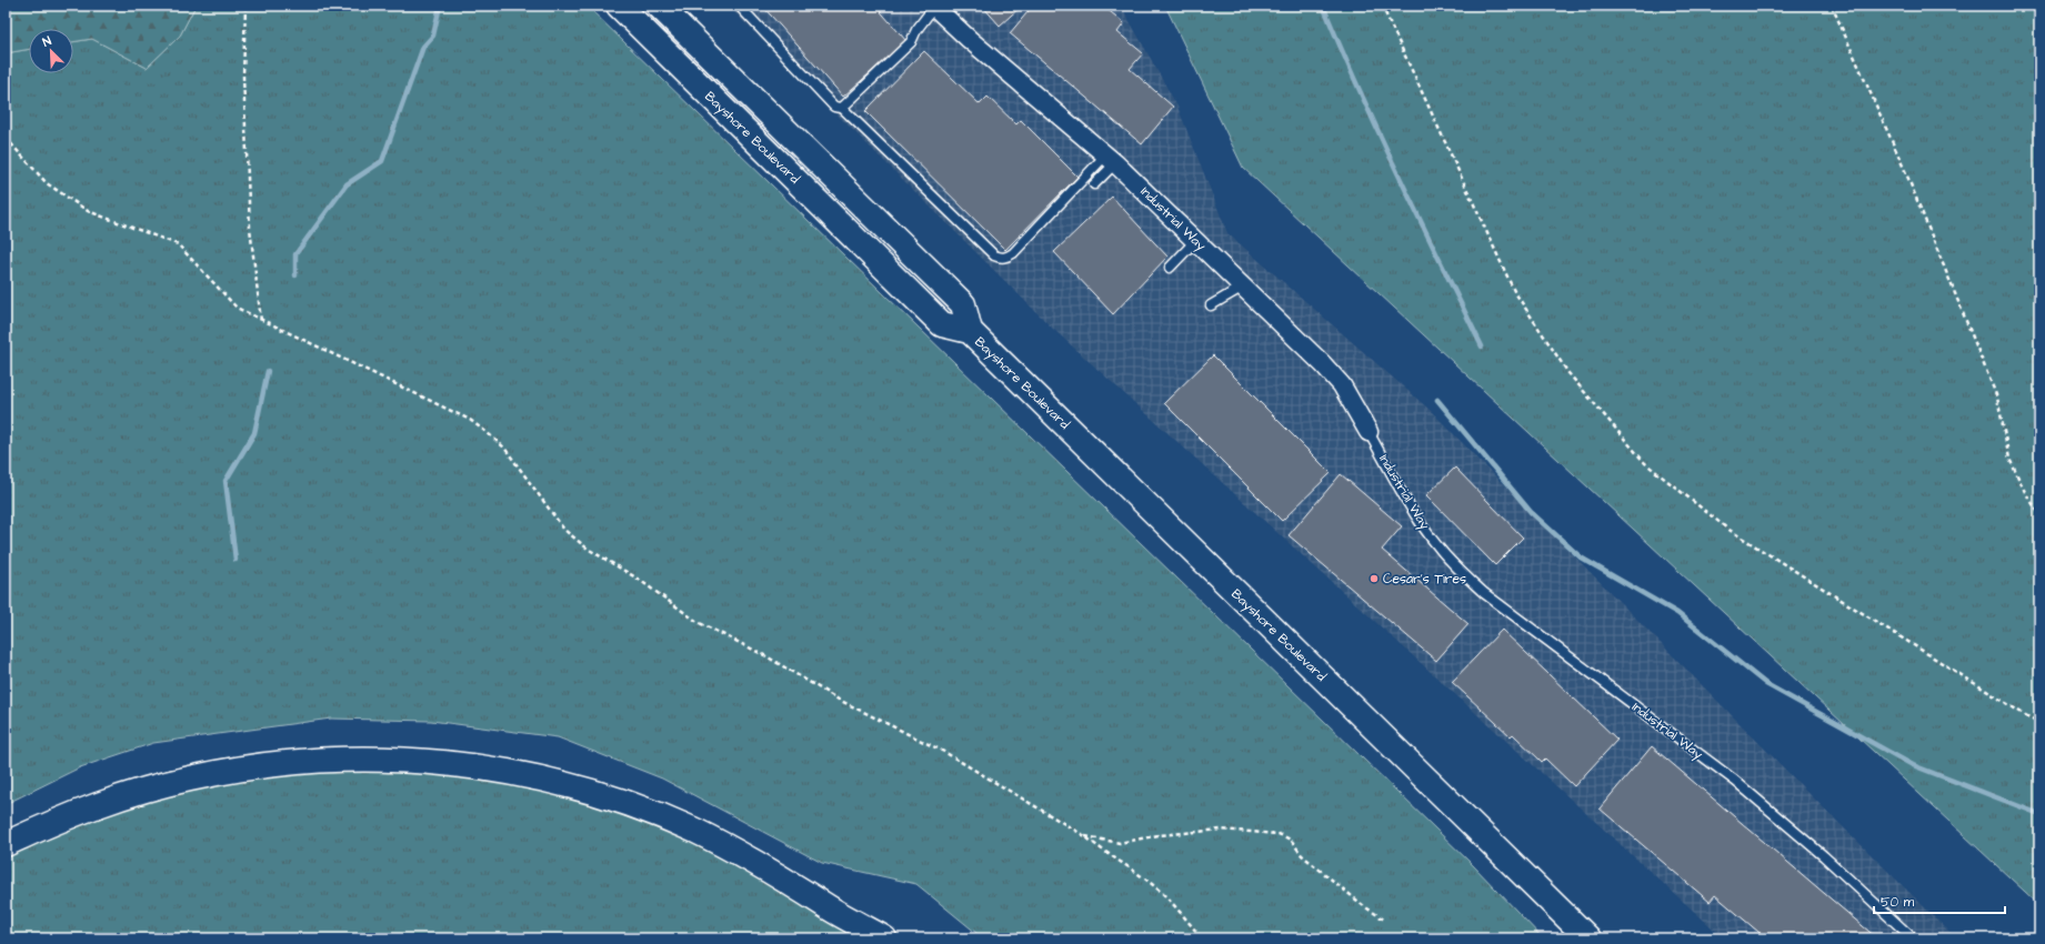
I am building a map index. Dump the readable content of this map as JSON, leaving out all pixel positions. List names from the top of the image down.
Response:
{
  "streets": {
    "main road": ["Bayshore Boulevard"],
    "street": ["Industrial Way"]
  },
  "places": ["Cesar's Tires"],
  "scale_bar": "50 m",
  "north": "top left"
}
